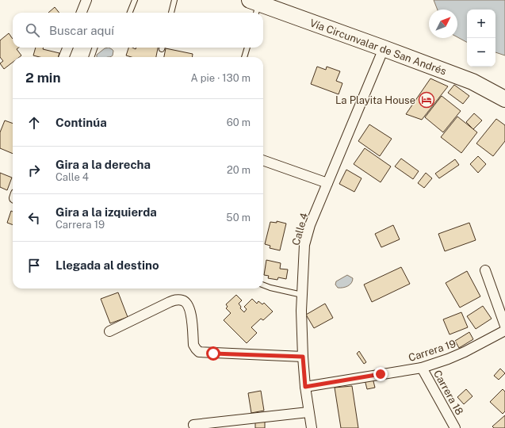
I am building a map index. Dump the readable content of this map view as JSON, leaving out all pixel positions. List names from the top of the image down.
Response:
{
  "streets": {
    "highway": ["Vía Circunvalar de San Andrés"],
    "street": ["Calle 4", "Carrera 19", "Carrera 18"]
  },
  "crossings": [
    ["Vía Circunvalar de San Andrés", "Calle 4"],
    ["Calle 4", "Carrera 19"],
    ["Carrera 19", "Carrera 18"]
  ],
  "places": {
    "hotel": ["La Playita House"]
  },
  "north": "top right",
  "page": {
    "map_buttons": ["+", "−"],
    "search": "Buscar aquí",
    "heading": ["2 min", "A pie · 130 m"],
    "list": [
      ["Continúa", "60 m"],
      ["Gira a la derecha", "Calle 4", "20 m"],
      ["Gira a la izquierda", "Carrera 19", "50 m"],
      "Llegada al destino"
    ]
  }
}
